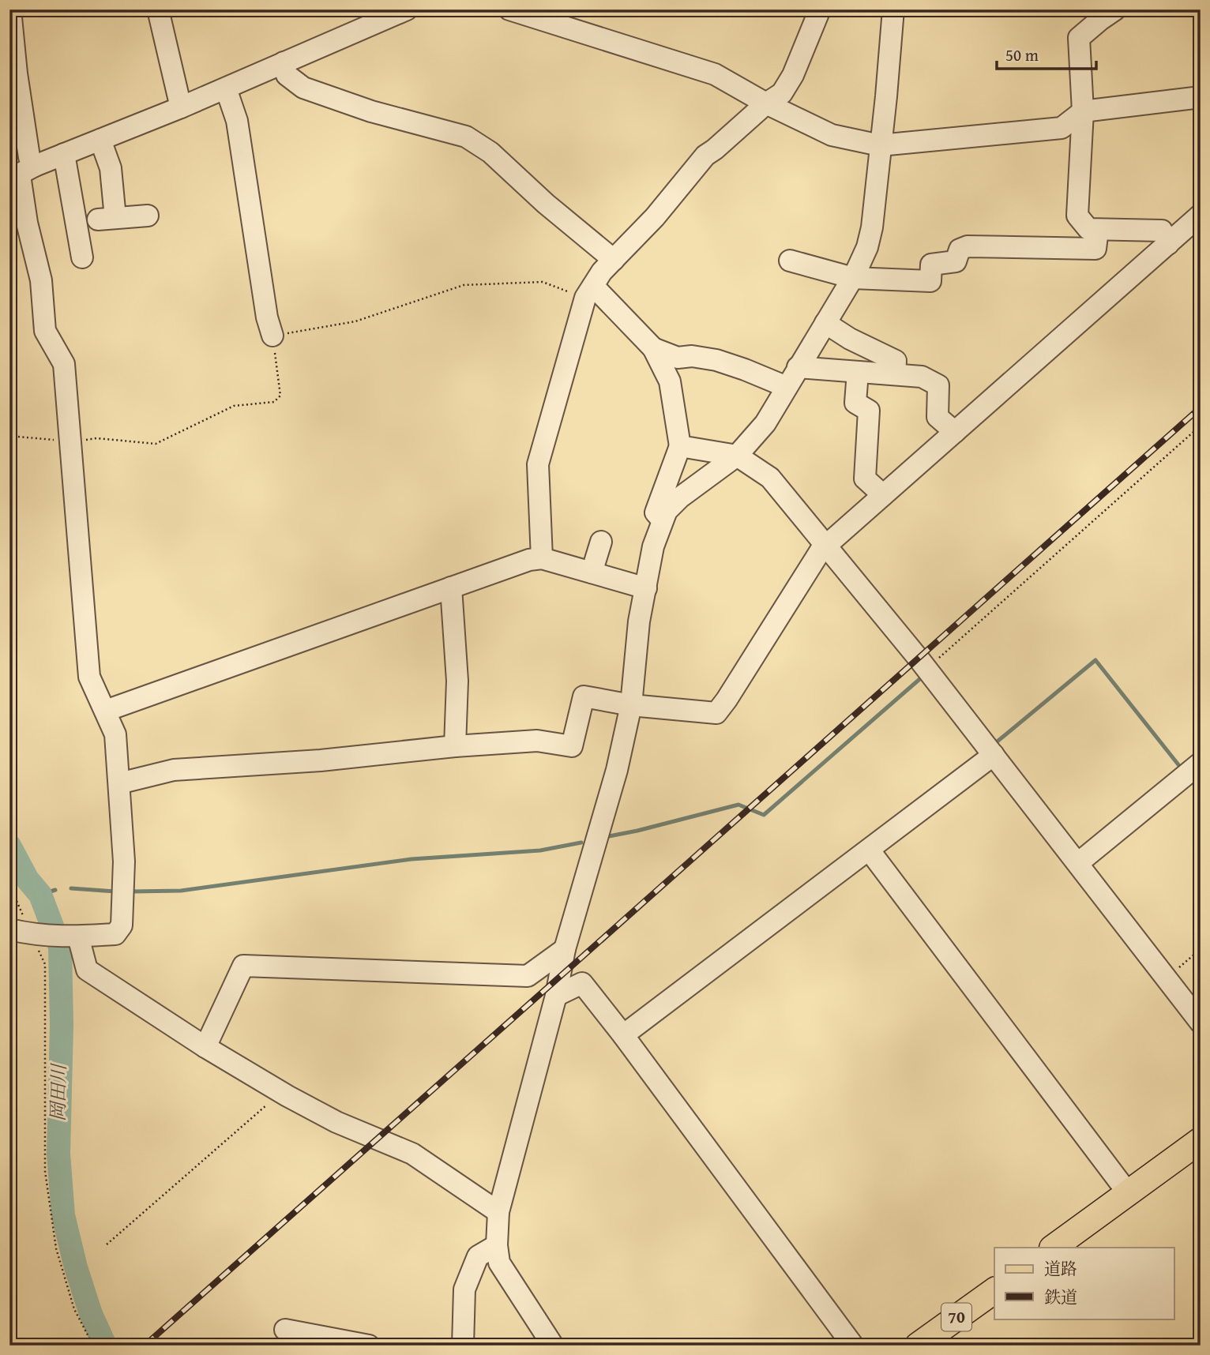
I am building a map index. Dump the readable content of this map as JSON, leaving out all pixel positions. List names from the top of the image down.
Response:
{
  "streets": {
    "main road": ["70"]
  },
  "water": ["岡田川"],
  "legend": ["道路", "鉄道"],
  "scale_bar": "50 m"
}
